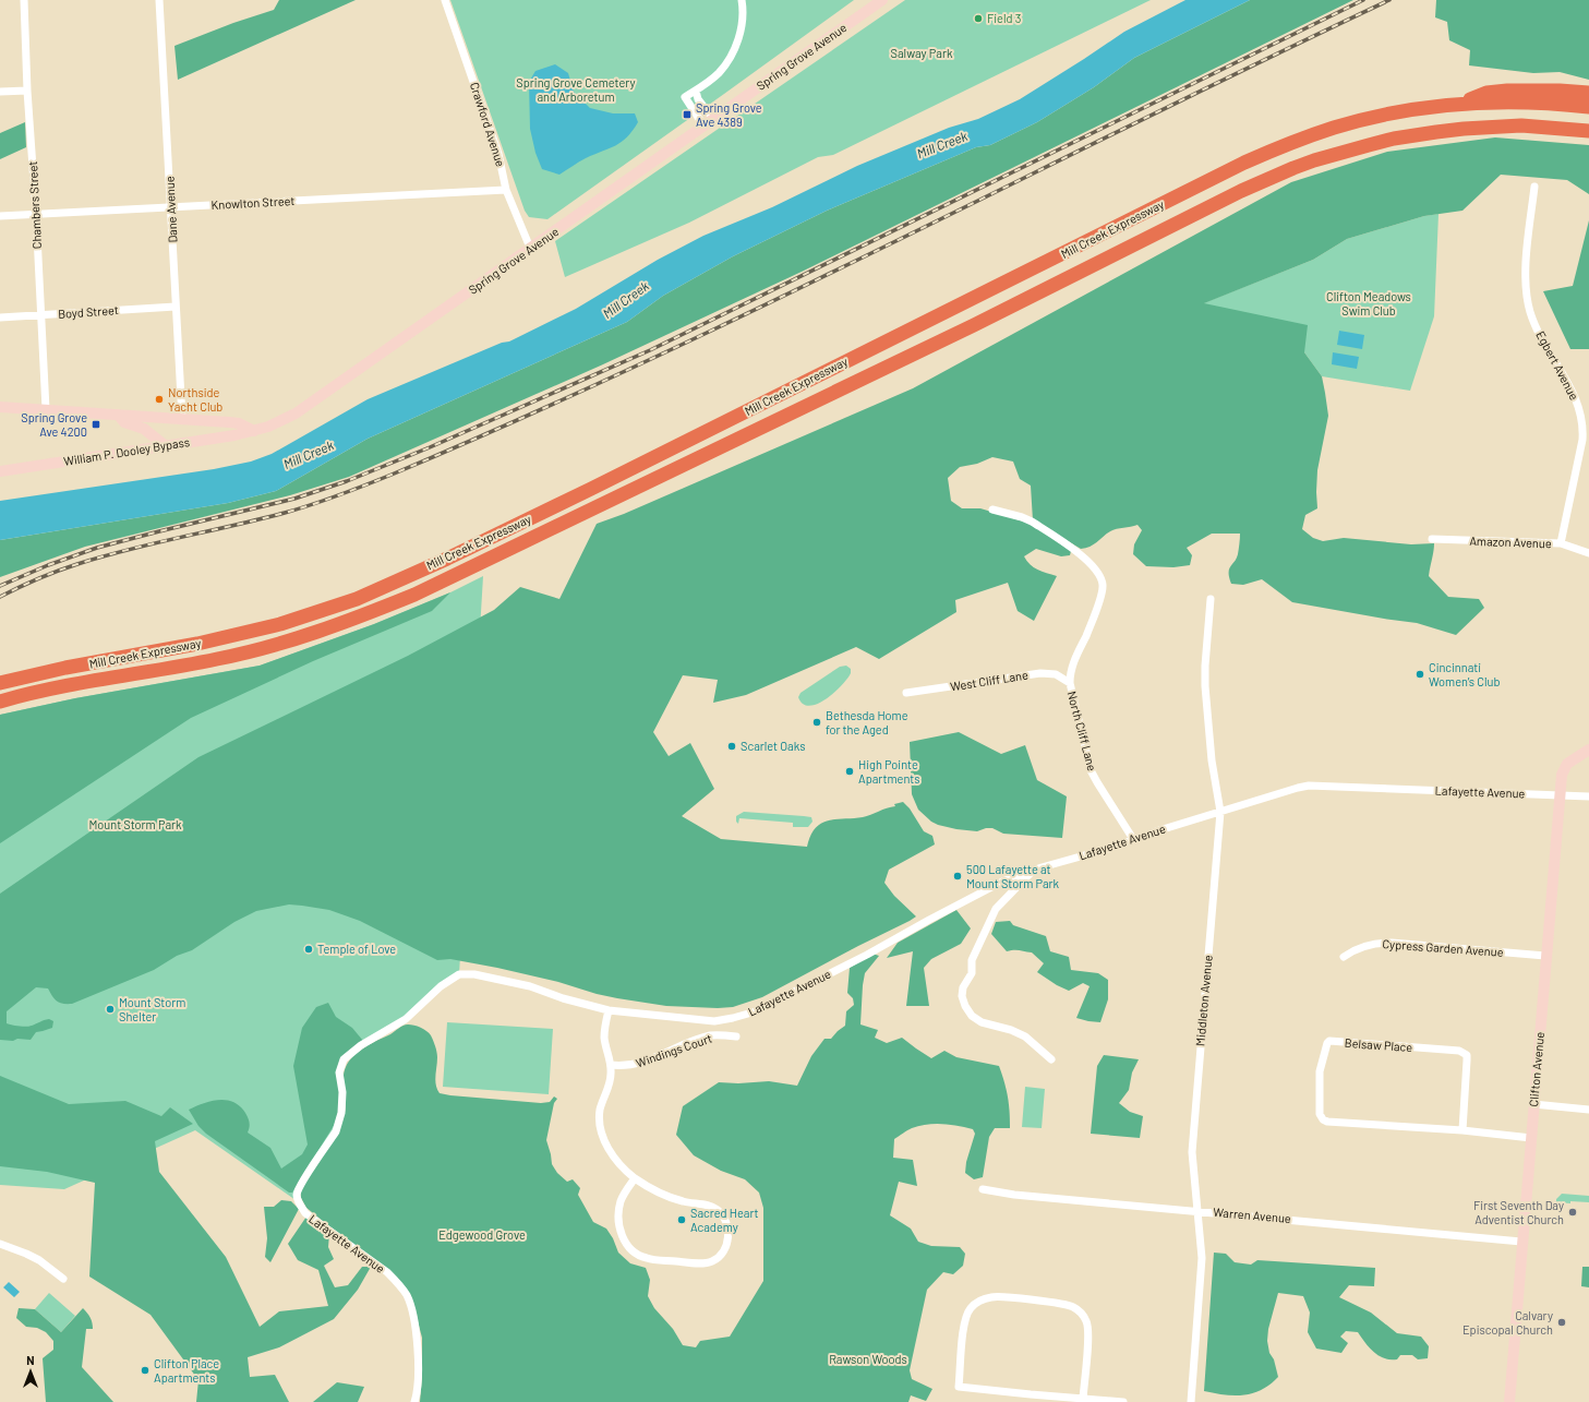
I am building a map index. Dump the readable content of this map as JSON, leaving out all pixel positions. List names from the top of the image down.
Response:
{
  "streets": {
    "highway": ["Mill Creek Expressway"],
    "main road": ["Spring Grove Avenue", "William P. Dooley Bypass", "Clifton Avenue"],
    "street": [
      "Crawford Avenue",
      "Knowlton Street",
      "Chambers Street",
      "Dane Avenue",
      "Boyd Street",
      "Egbert Avenue",
      "Amazon Avenue",
      "West Cliff Lane",
      "North Cliff Lane",
      "Lafayette Avenue",
      "Cypress Garden Avenue",
      "Middleton Avenue",
      "Belsaw Place",
      "Windings Court",
      "Warren Avenue"
    ]
  },
  "crossings": [
    ["Spring Grove Avenue", "Crawford Avenue"],
    ["Spring Grove Avenue", "William P. Dooley Bypass"],
    ["Crawford Avenue", "Knowlton Street"],
    ["Knowlton Street", "Chambers Street"],
    ["Knowlton Street", "Dane Avenue"],
    ["Chambers Street", "Boyd Street"],
    ["Dane Avenue", "Boyd Street"],
    ["Egbert Avenue", "Amazon Avenue"],
    ["West Cliff Lane", "North Cliff Lane"],
    ["North Cliff Lane", "Lafayette Avenue"],
    ["Lafayette Avenue", "Middleton Avenue"],
    ["Lafayette Avenue", "Clifton Avenue"],
    ["Cypress Garden Avenue", "Clifton Avenue"],
    ["Middleton Avenue", "Warren Avenue"],
    ["Belsaw Place", "Clifton Avenue"],
    ["Clifton Avenue", "Warren Avenue"]
  ],
  "water": ["Mill Creek"],
  "parks": [
    "Salway Park",
    "Spring Grove Cemetery and Arboretum",
    "Clifton Meadows Swim Club",
    "Mount Storm Park",
    "Edgewood Grove",
    "Rawson Woods"
  ],
  "places": {
    "other": [
      "Field 3",
      "Northside Yacht Club",
      "Cincinnati Women’s Club",
      "Bethesda Home for the Aged",
      "Scarlet Oaks",
      "High Pointe Apartments",
      "500 Lafayette at Mount Storm Park",
      "Temple of Love",
      "Mount Storm Shelter",
      "First Seventh Day Adventist Church",
      "Sacred Heart Academy",
      "Calvary Episcopal Church",
      "Clifton Place Apartments"
    ],
    "transit": ["Spring Grove Ave 4389", "Spring Grove Ave 4200"]
  },
  "north": "top"
}
